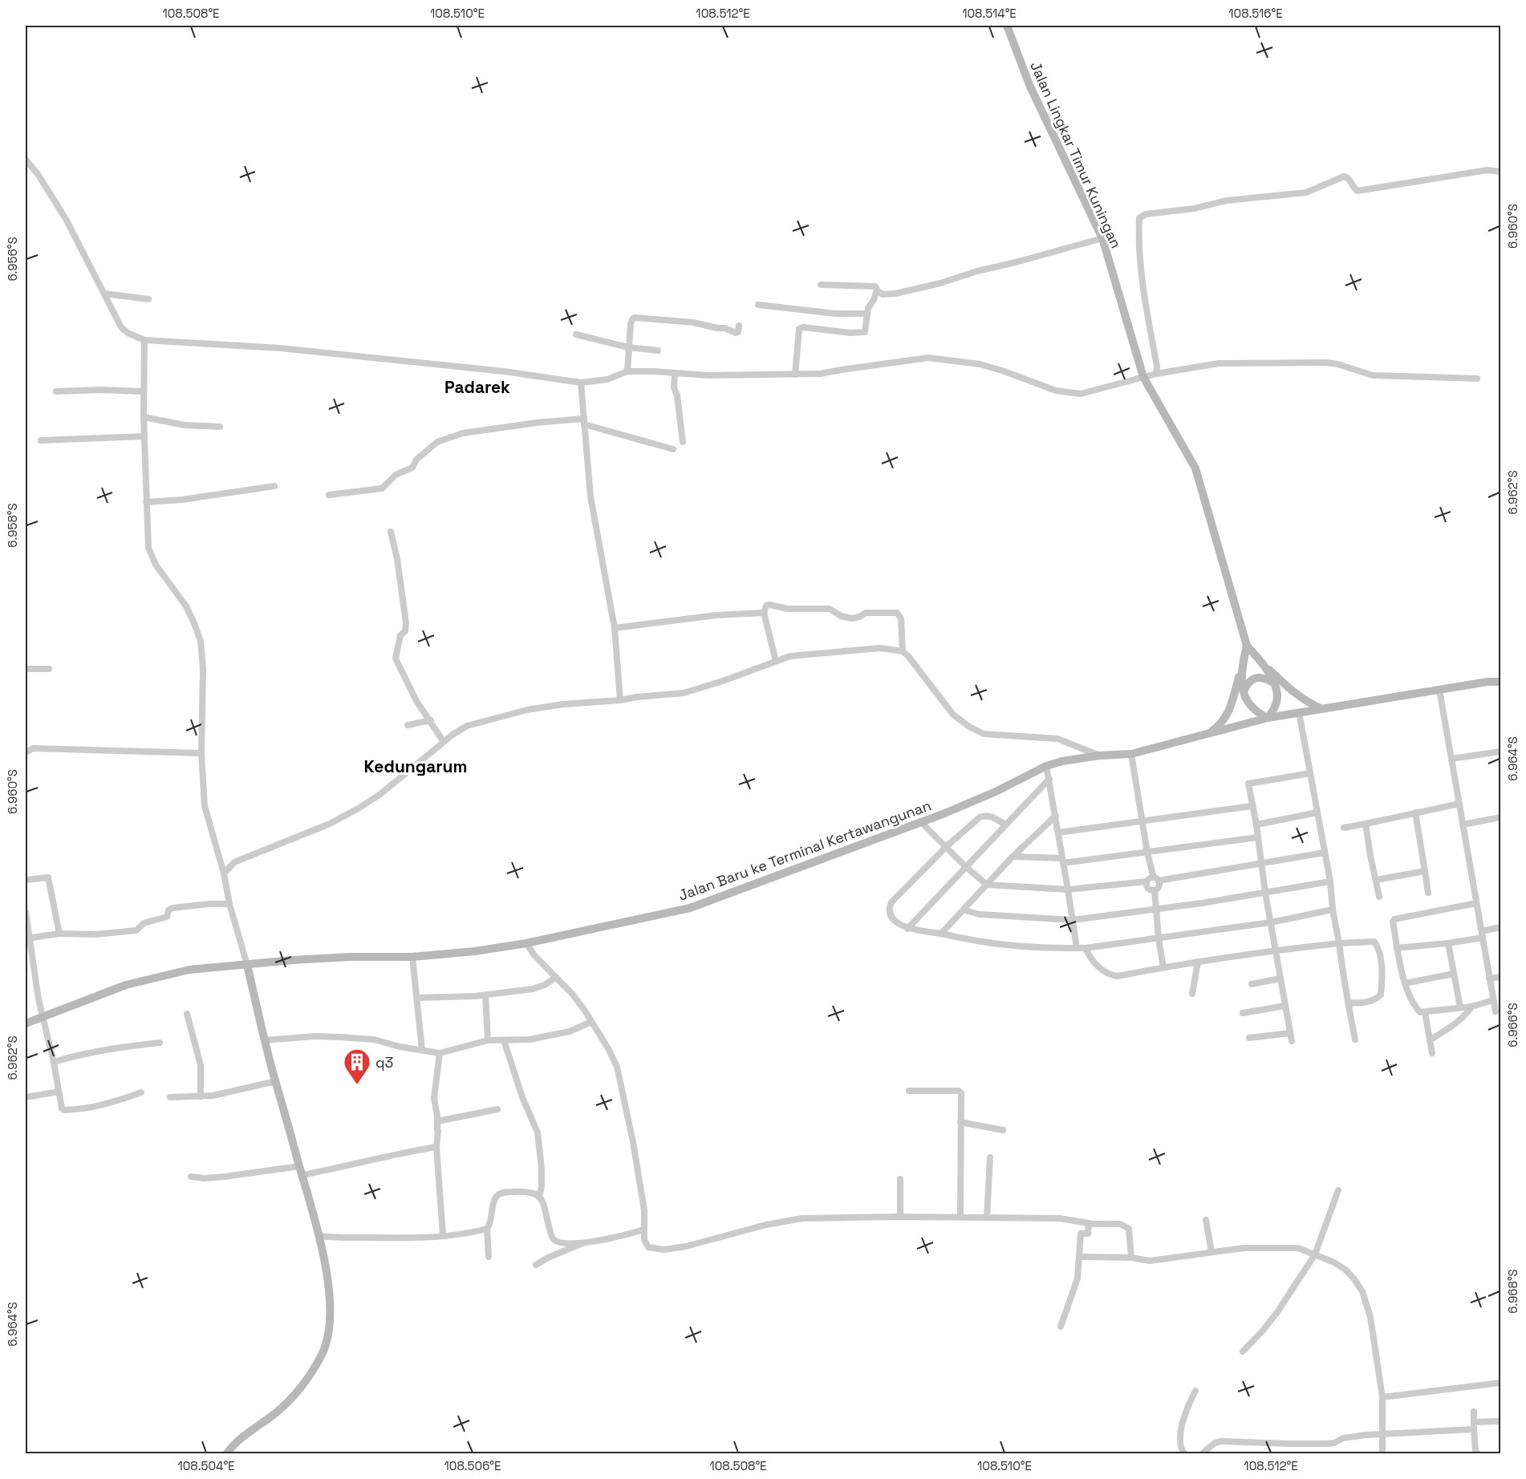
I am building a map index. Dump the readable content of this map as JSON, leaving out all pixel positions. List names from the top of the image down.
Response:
{
  "streets": {
    "main road": ["Jalan Lingkar Timur Kuningan", "Jalan Baru ke Terminal Kertawangunan"]
  },
  "crossings": [
    ["Jalan Lingkar Timur Kuningan", "Jalan Baru ke Terminal Kertawangunan"]
  ],
  "districts": ["Padarek", "Kedungarum"],
  "places": {
    "building": ["q3"]
  },
  "coordinates": [
    "108.508°E",
    "108.510°E",
    "108.512°E",
    "108.514°E",
    "108.516°E",
    "6.960°S",
    "6.956°S",
    "6.962°S",
    "6.958°S",
    "6.964°S",
    "6.966°S",
    "6.968°S",
    "108.504°E",
    "108.506°E"
  ]
}
